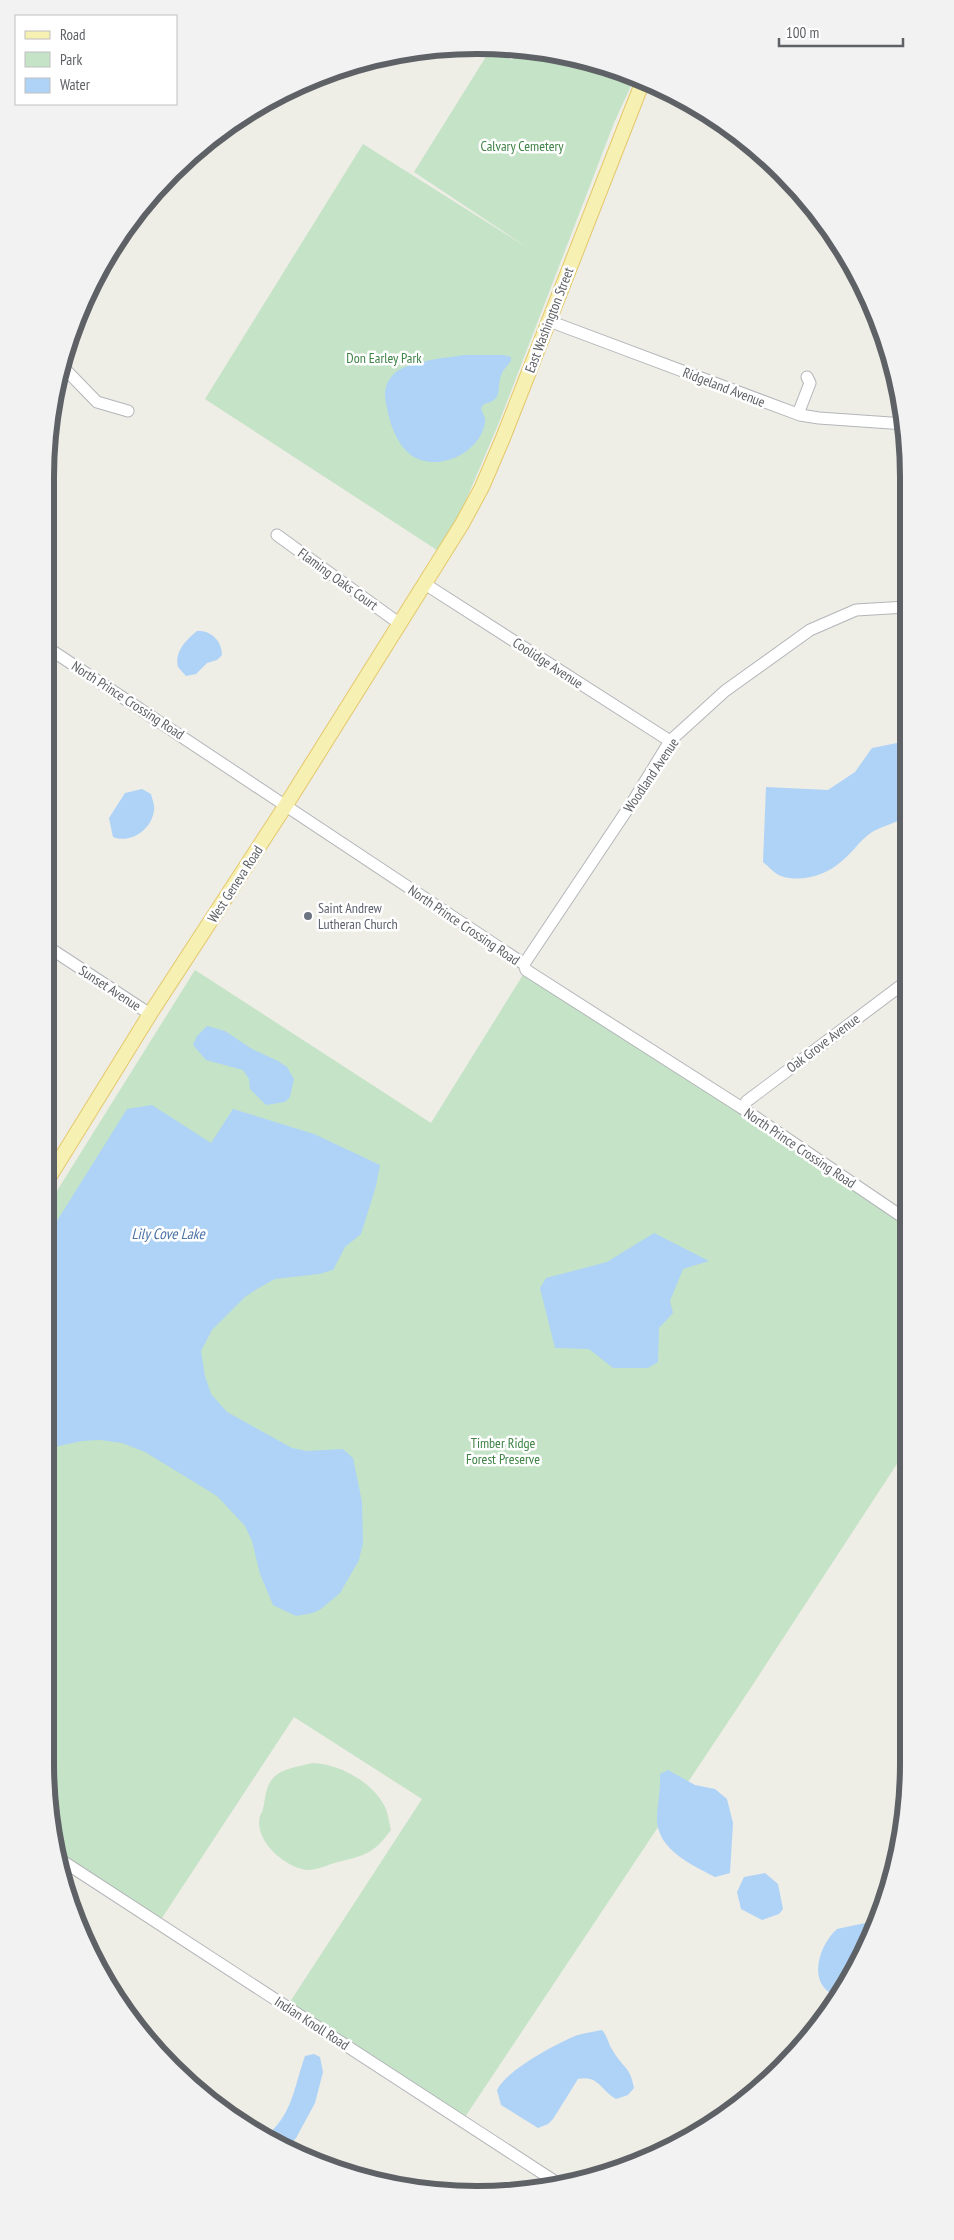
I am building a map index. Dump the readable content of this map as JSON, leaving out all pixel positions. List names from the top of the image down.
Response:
{
  "streets": {
    "main road": ["East Washington Street", "West Geneva Road"],
    "street": [
      "Ridgeland Avenue",
      "Flaming Oaks Court",
      "Coolidge Avenue",
      "North Prince Crossing Road",
      "Woodland Avenue",
      "Sunset Avenue",
      "Oak Grove Avenue",
      "Indian Knoll Road"
    ]
  },
  "crossings": [
    ["East Washington Street", "Ridgeland Avenue"],
    ["East Washington Street", "Coolidge Avenue"],
    ["East Washington Street", "West Geneva Road"],
    ["Flaming Oaks Court", "West Geneva Road"],
    ["Coolidge Avenue", "Woodland Avenue"],
    ["Coolidge Avenue", "West Geneva Road"],
    ["North Prince Crossing Road", "Woodland Avenue"],
    ["North Prince Crossing Road", "West Geneva Road"],
    ["North Prince Crossing Road", "Oak Grove Avenue"],
    ["West Geneva Road", "Sunset Avenue"]
  ],
  "water": ["Lily Cove Lake"],
  "parks": ["Calvary Cemetery", "Don Earley Park", "Timber Ridge Forest Preserve"],
  "places": ["Saint Andrew Lutheran Church"],
  "legend": ["Road", "Park", "Water"],
  "scale_bar": "100 m"
}
